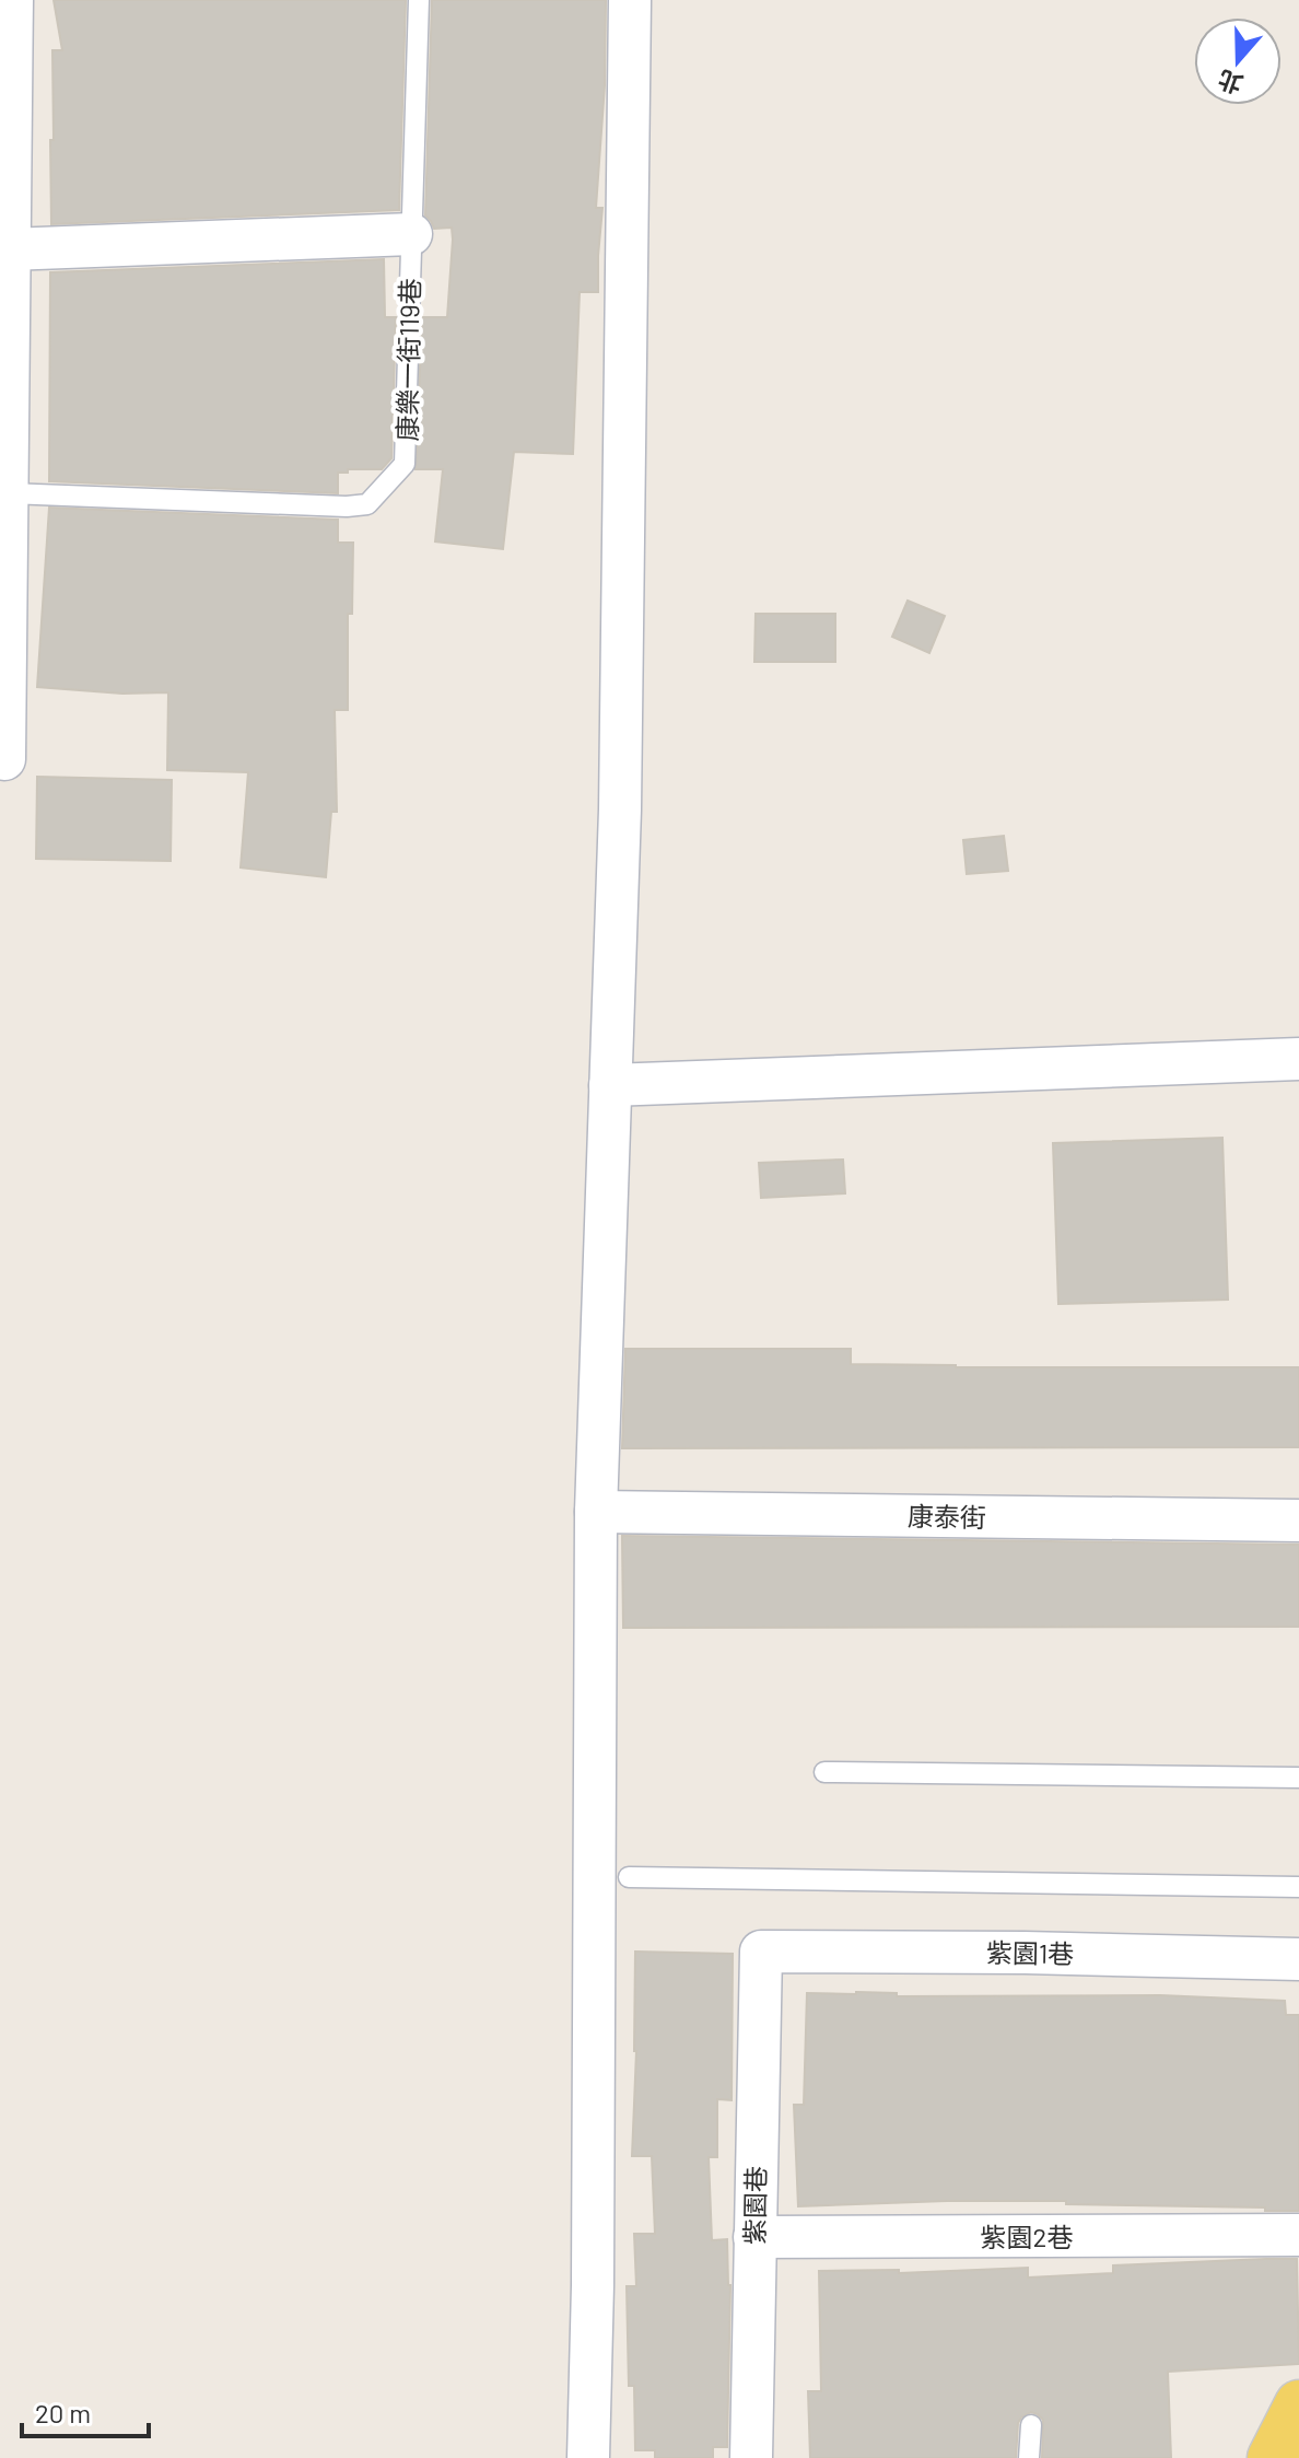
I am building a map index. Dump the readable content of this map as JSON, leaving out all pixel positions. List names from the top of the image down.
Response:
{
  "streets": {
    "street": [
      "康泰街",
      "紫園1巷",
      "紫園巷",
      "紫園2巷"
    ],
    "lane": ["康樂一街119巷"]
  },
  "crossings": [
    ["紫園1巷", "紫園巷"],
    ["紫園巷", "紫園2巷"]
  ],
  "scale_bar": "20 m",
  "north": "bottom"
}
